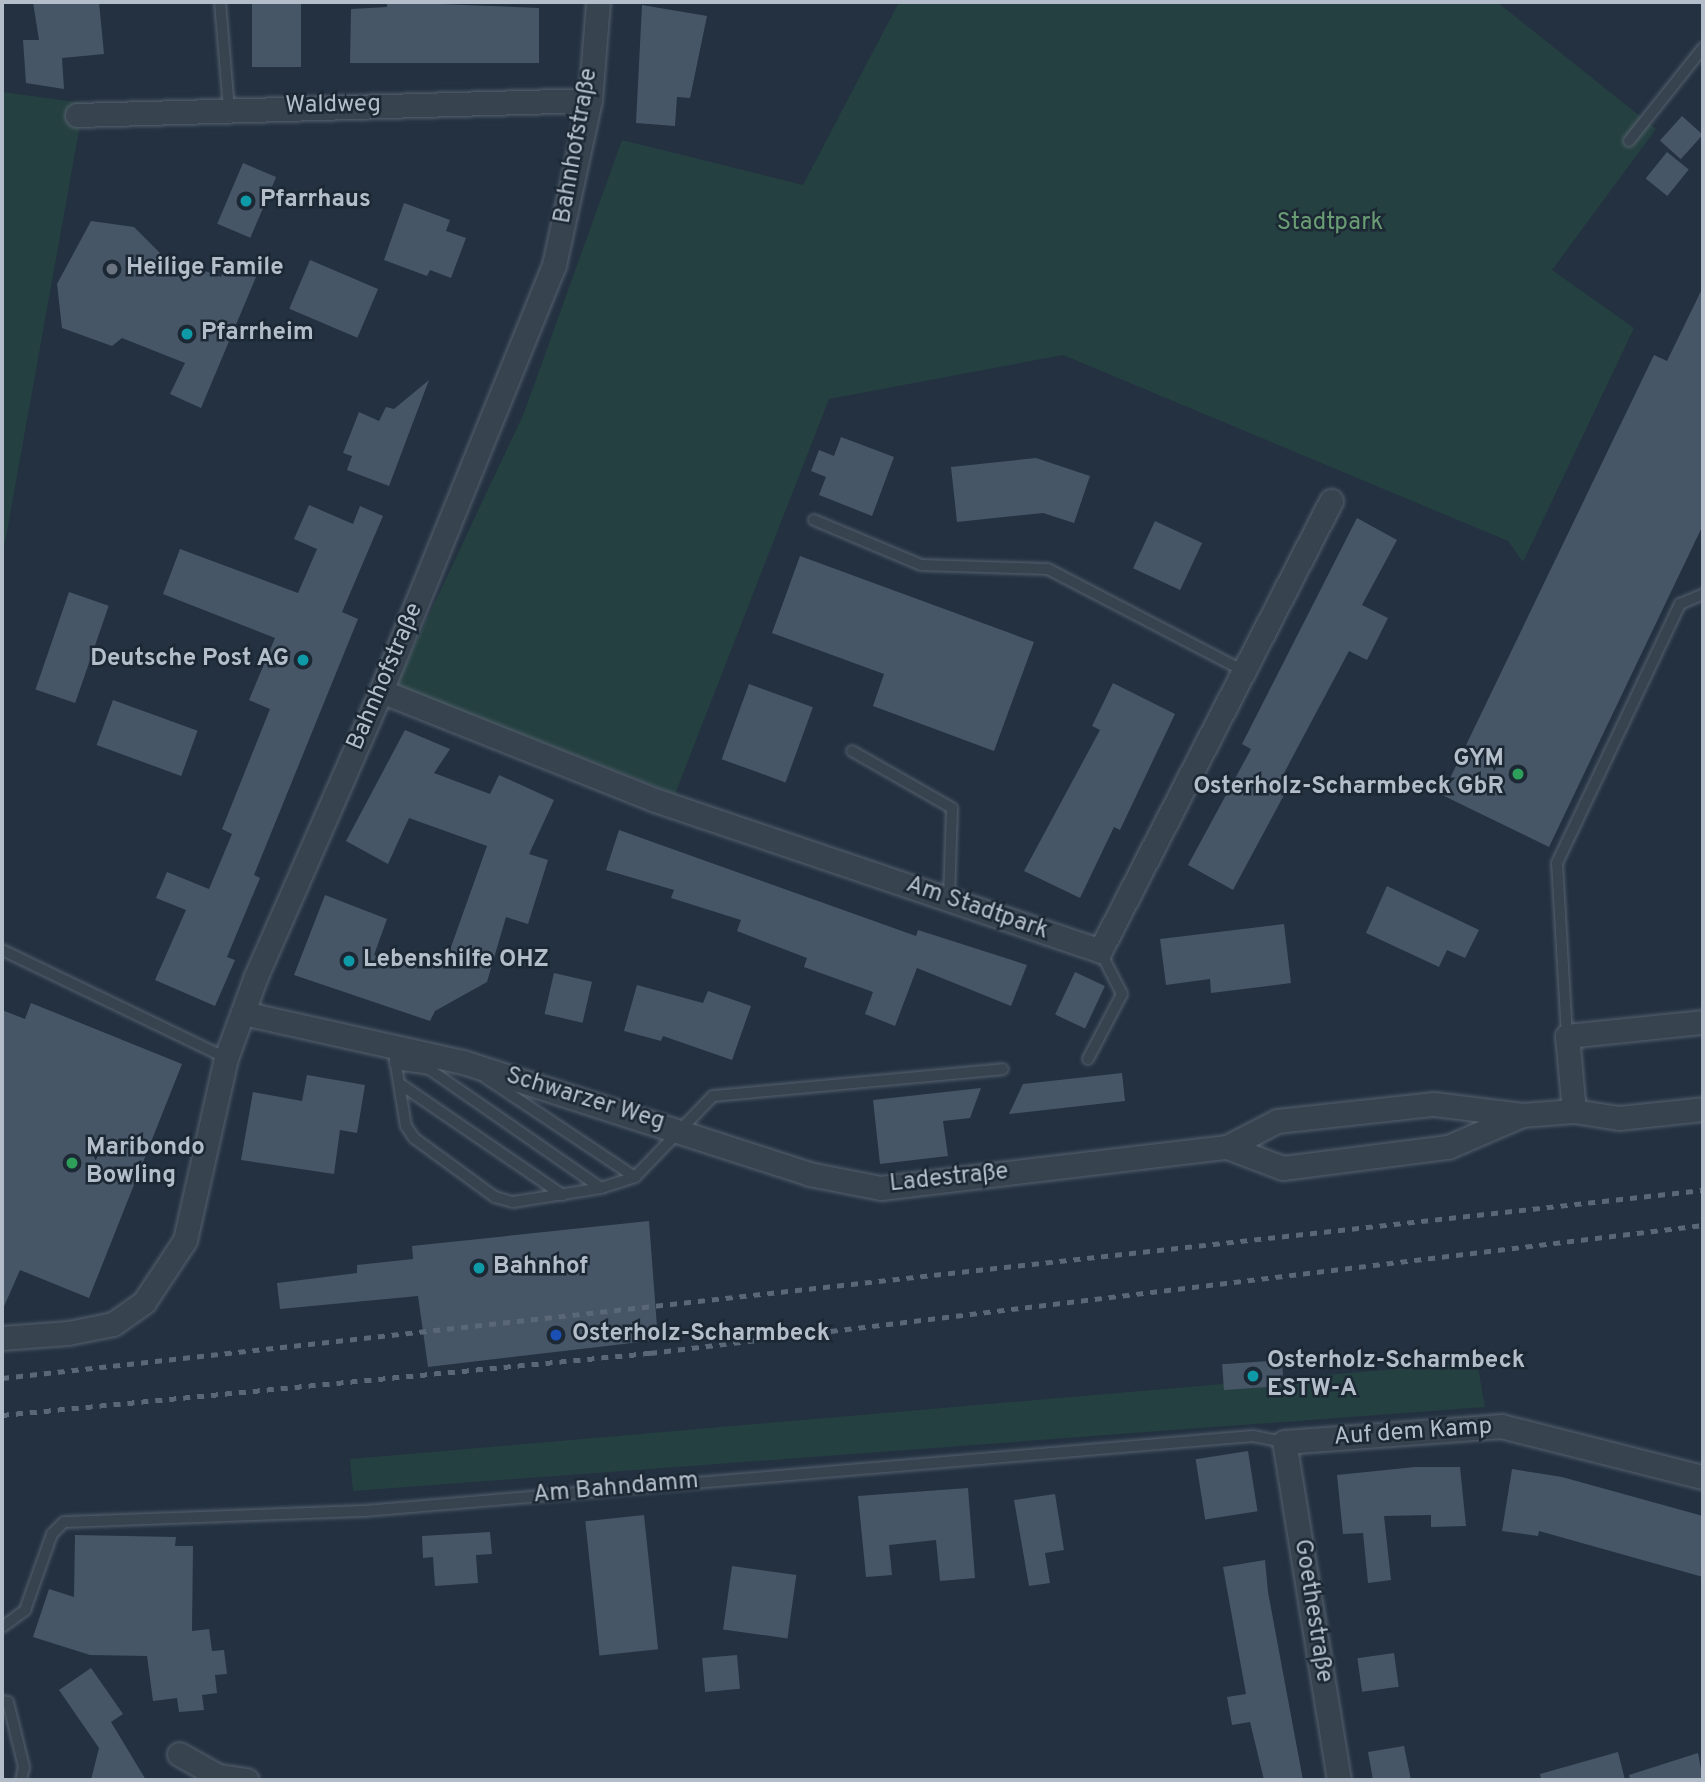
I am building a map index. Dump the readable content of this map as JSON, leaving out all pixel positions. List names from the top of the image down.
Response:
{
  "streets": {
    "street": [
      "Waldweg",
      "Bahnhofstraße",
      "Am Stadtpark",
      "Schwarzer Weg",
      "Ladestraße",
      "Auf dem Kamp",
      "Goethestraße"
    ],
    "lane": ["Am Bahndamm"]
  },
  "crossings": [
    ["Waldweg", "Bahnhofstraße"],
    ["Bahnhofstraße", "Am Stadtpark"],
    ["Bahnhofstraße", "Schwarzer Weg"],
    ["Schwarzer Weg", "Ladestraße"],
    ["Auf dem Kamp", "Am Bahndamm"],
    ["Auf dem Kamp", "Goethestraße"],
    ["Am Bahndamm", "Goethestraße"]
  ],
  "parks": ["Stadtpark"],
  "places": [
    "Pfarrhaus",
    "Heilige Famile",
    "Pfarrheim",
    "Deutsche Post AG",
    "GYM Osterholz-Scharmbeck GbR",
    "Lebenshilfe OHZ",
    "Maribondo Bowling",
    "Bahnhof",
    "Osterholz-Scharmbeck",
    "Osterholz-Scharmbeck ESTW-A"
  ]
}
